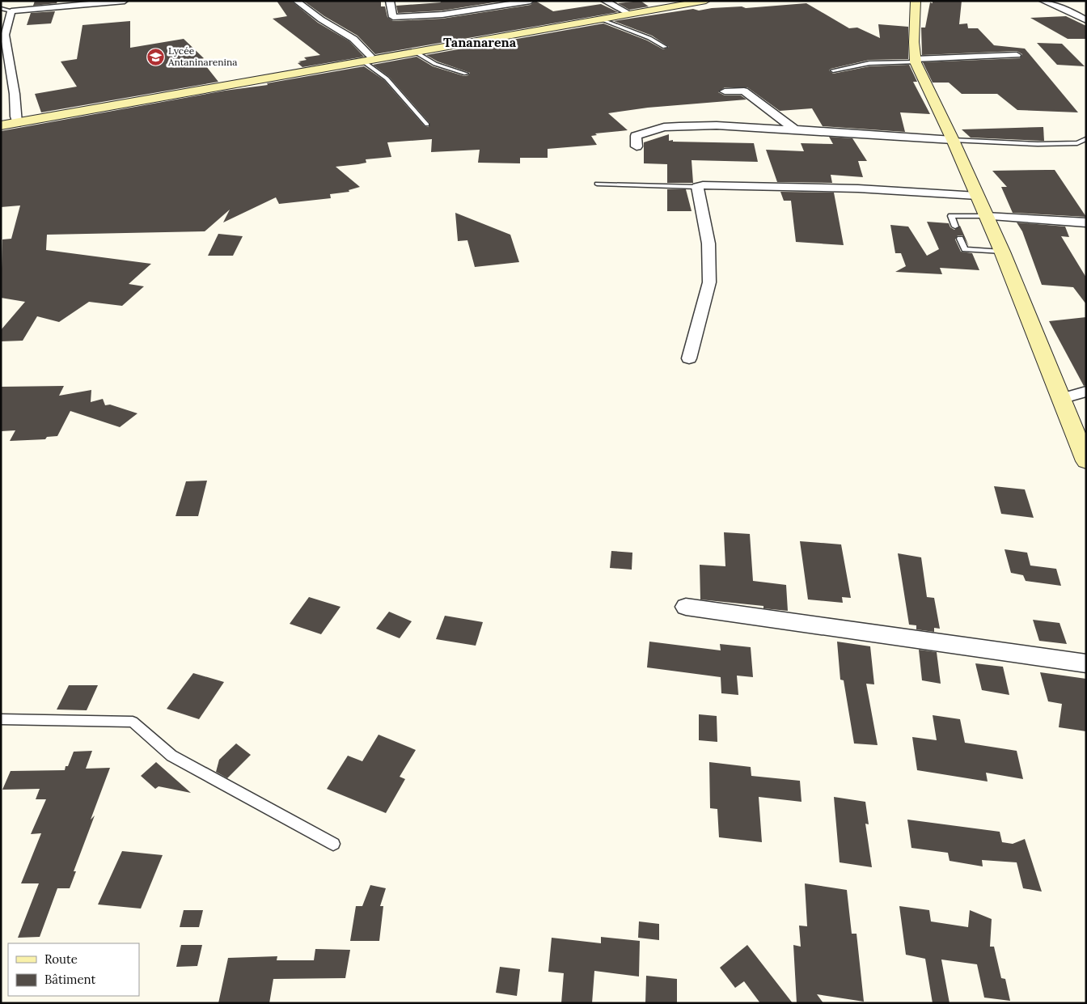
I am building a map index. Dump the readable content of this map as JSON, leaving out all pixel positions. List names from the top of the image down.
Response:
{
  "districts": ["Tananarena"],
  "places": {
    "school or university": ["Lycée Antaninarenina"]
  },
  "legend": ["Route", "Bâtiment"]
}
